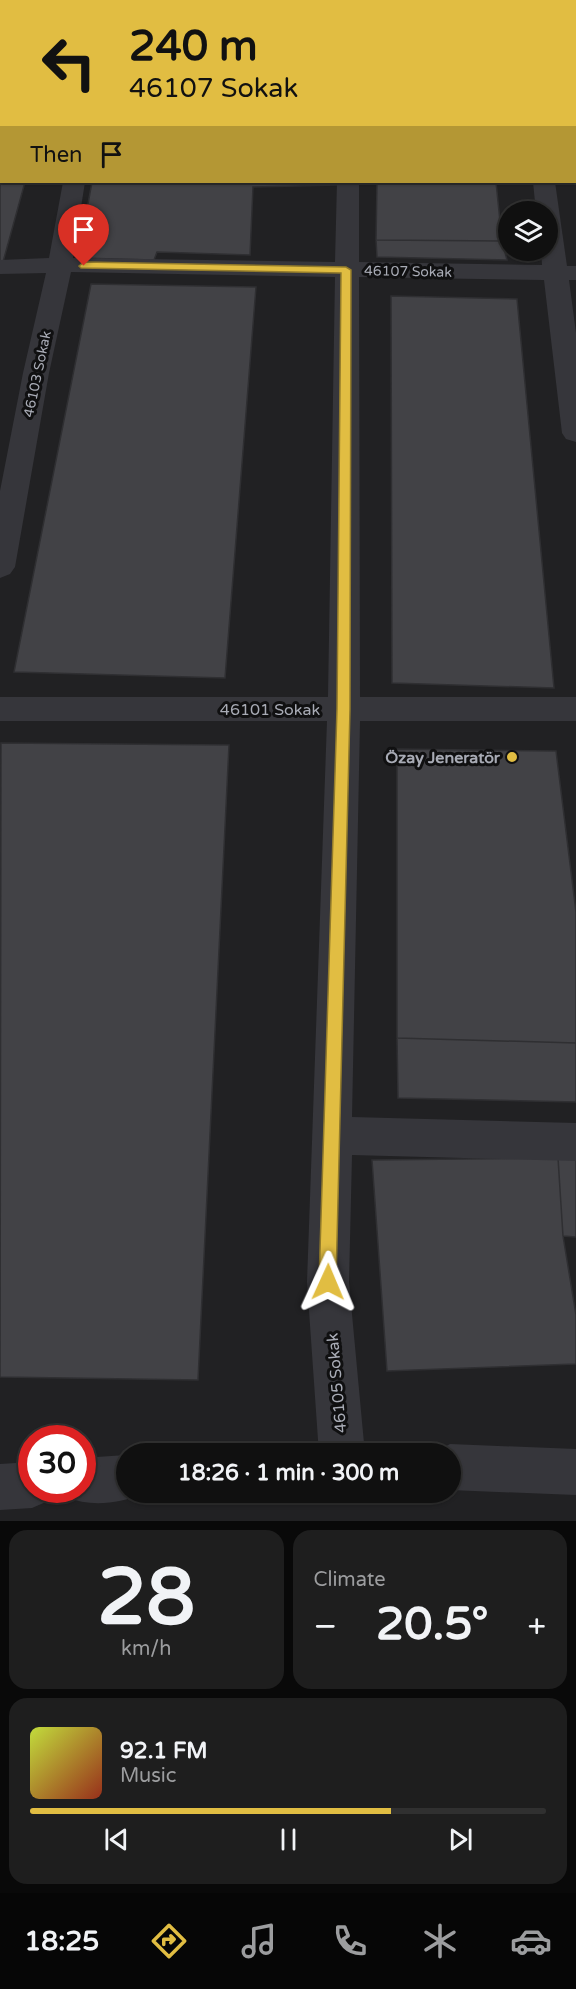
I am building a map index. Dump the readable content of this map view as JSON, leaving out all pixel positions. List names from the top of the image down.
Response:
{
  "streets": {
    "street": [
      "46107 Sokak",
      "46103 Sokak",
      "46101 Sokak",
      "46105 Sokak"
    ]
  },
  "crossings": [
    ["46107 Sokak", "46103 Sokak"],
    ["46107 Sokak", "46105 Sokak"],
    ["46101 Sokak", "46105 Sokak"]
  ],
  "places": ["Özay Jeneratör"],
  "page": {
    "turn": ["240 m", "46107 Sokak"],
    "then": "Then",
    "limit": "30",
    "trip": "18:26 · 1 min · 300 m",
    "tile": [
      ["28", "km/h"],
      "Climate"
    ],
    "heat": ["−", "20.5°", "+"],
    "song": ["92.1 FM", "Music"],
    "tabs": "18:25"
  }
}
